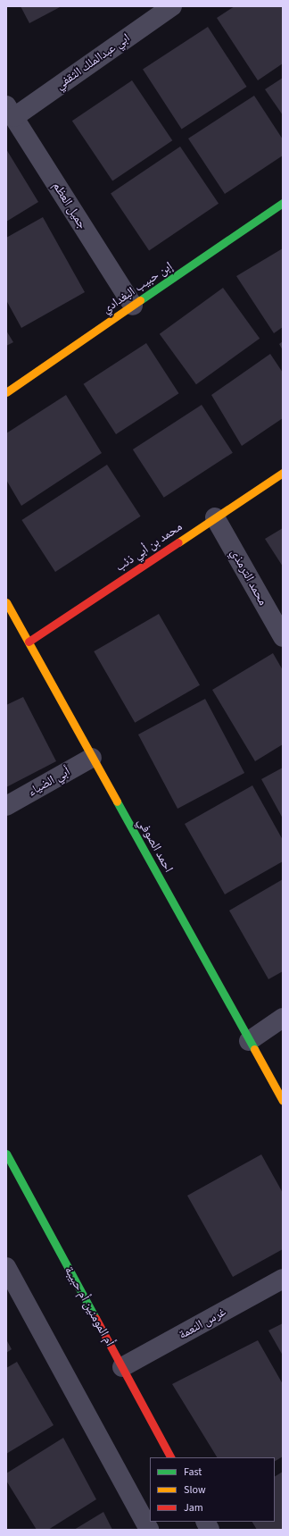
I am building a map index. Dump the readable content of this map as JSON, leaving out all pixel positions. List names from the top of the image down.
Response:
{
  "streets": {
    "street": [
      "ابي عبدالملك الثقفي",
      "جميل العظم",
      "إبن حبيب البغدادي",
      "محمد بن أبي ذئب",
      "محمد الترمذي",
      "أبي الضياء",
      "احمد الصوفي",
      "أم المومنين أم حبيبة",
      "غرس النعمة"
    ]
  },
  "crossings": [
    ["ابي عبدالملك الثقفي", "جميل العظم"],
    ["جميل العظم", "إبن حبيب البغدادي"],
    ["محمد بن أبي ذئب", "محمد الترمذي"],
    ["محمد بن أبي ذئب", "احمد الصوفي"],
    ["أبي الضياء", "احمد الصوفي"],
    ["أم المومنين أم حبيبة", "غرس النعمة"]
  ],
  "legend": ["Fast", "Slow", "Jam"]
}
